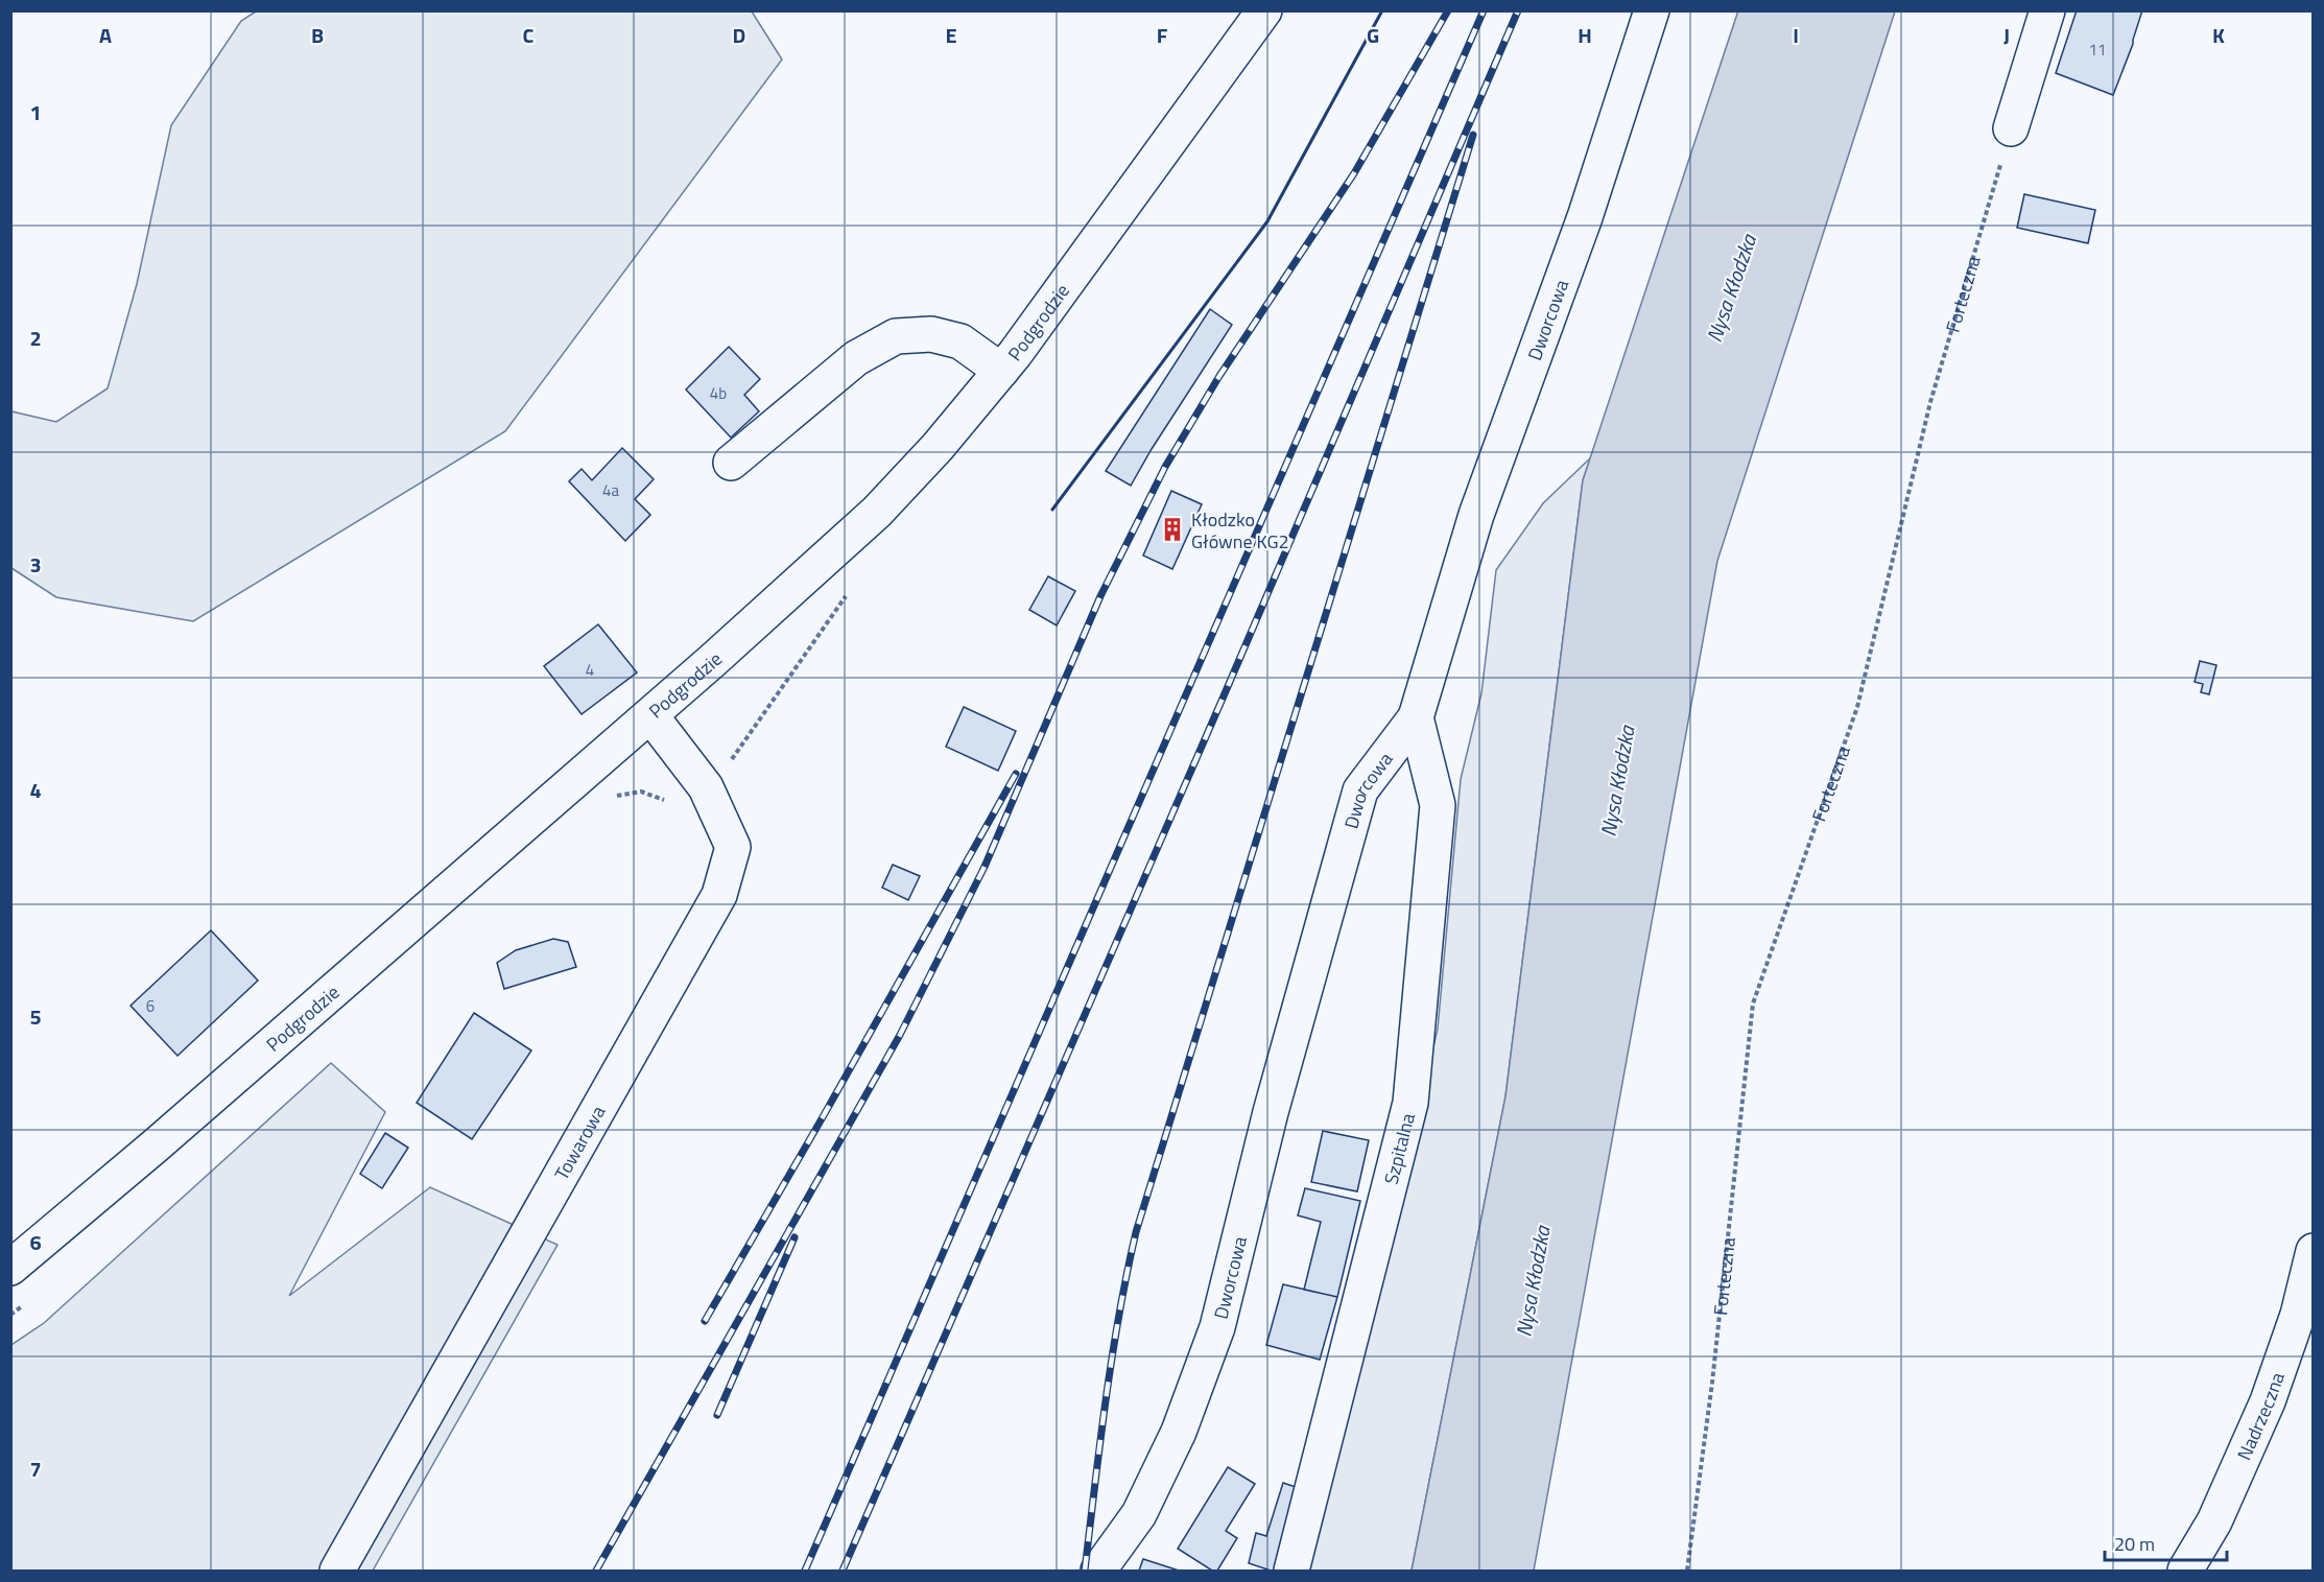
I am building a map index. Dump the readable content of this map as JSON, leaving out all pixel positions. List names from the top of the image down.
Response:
{
  "streets": {
    "street": [
      "Dworcowa",
      "Podgrodzie",
      "Towarowa",
      "Szpitalna",
      "Nadrzeczna"
    ],
    "path": ["Forteczna"]
  },
  "crossings": [
    ["Dworcowa", "Szpitalna"],
    ["Podgrodzie", "Towarowa"]
  ],
  "water": ["Nysa Kłodzka"],
  "places": {
    "building": ["Kłodzko Główne KG2"]
  },
  "house_numbers": [
    "11",
    "4b",
    "4a",
    "4",
    "6"
  ],
  "scale_bar": "20 m",
  "grid": {
    "columns": [
      "A",
      "B",
      "C",
      "D",
      "E",
      "F",
      "G",
      "H",
      "I",
      "J",
      "K"
    ],
    "rows": [
      "1",
      "2",
      "3",
      "4",
      "5",
      "6",
      "7"
    ]
  }
}
